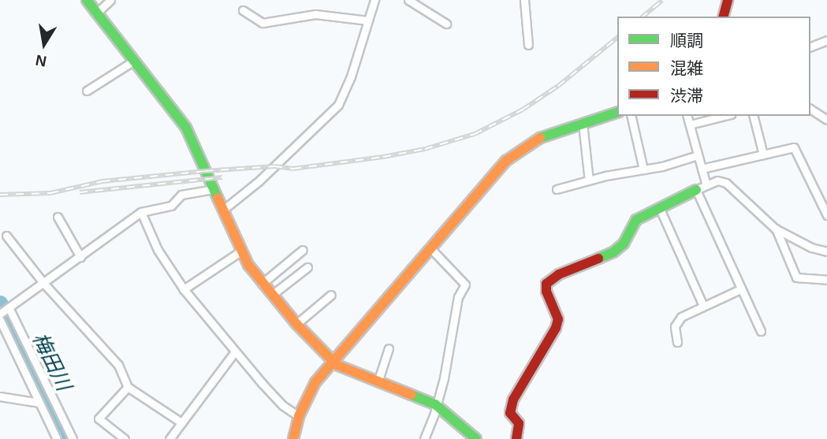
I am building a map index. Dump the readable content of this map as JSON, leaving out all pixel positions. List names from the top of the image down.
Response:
{
  "water": ["梅田川"],
  "legend": ["順調", "混雑", "渋滞"],
  "north": "bottom"
}
